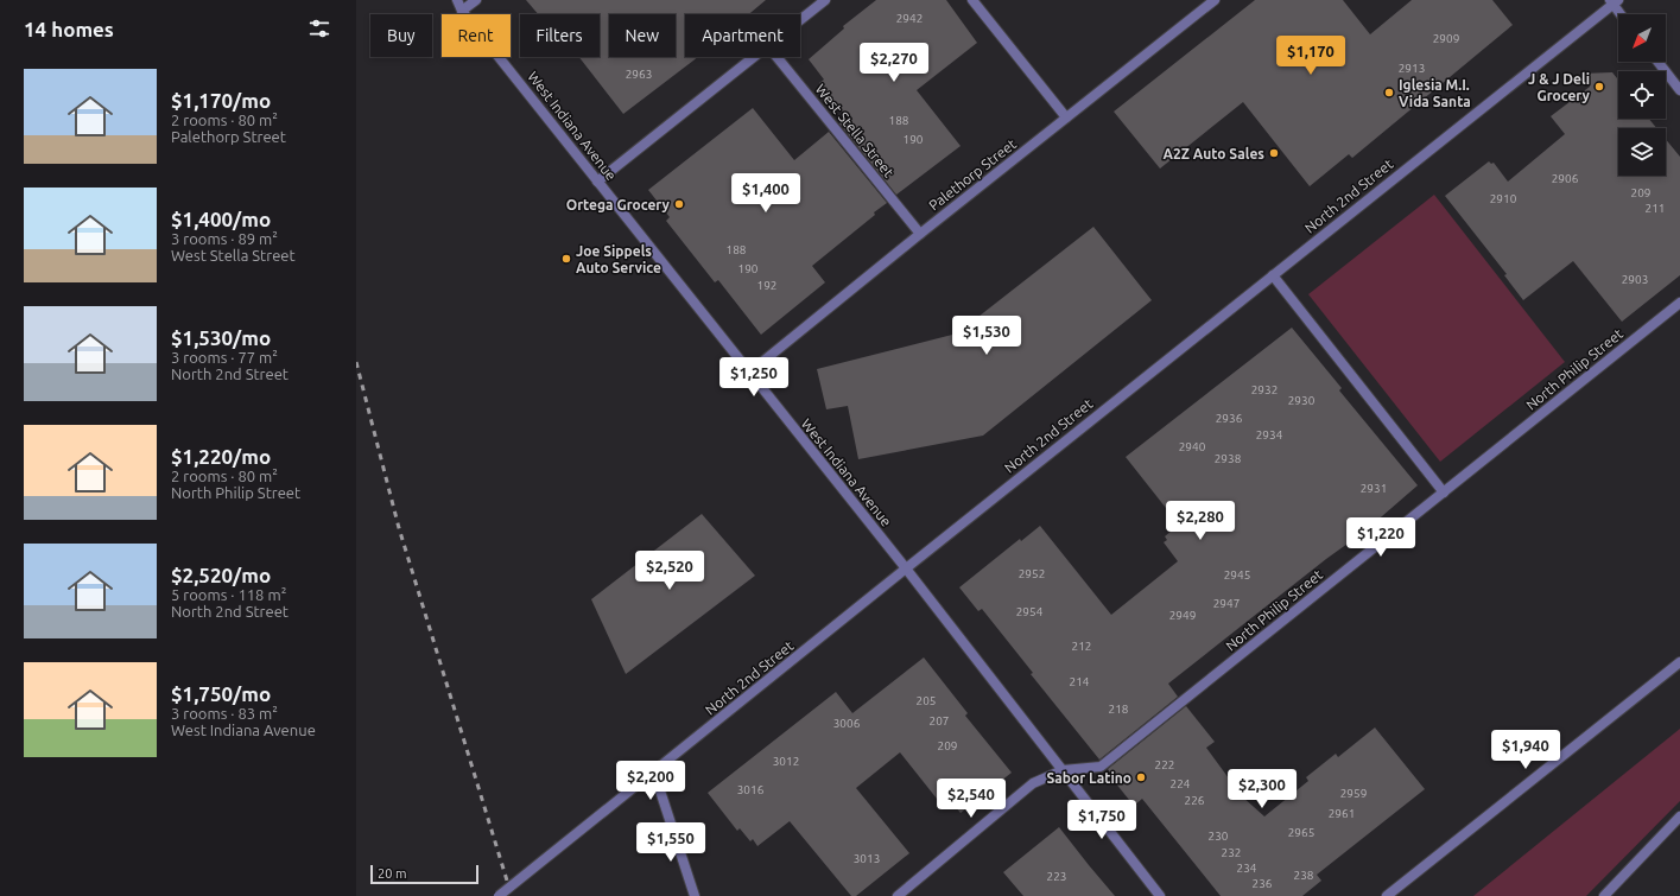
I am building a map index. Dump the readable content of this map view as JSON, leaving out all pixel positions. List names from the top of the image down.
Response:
{
  "streets": {
    "street": [
      "West Indiana Avenue",
      "West Stella Street",
      "Palethorp Street",
      "North 2nd Street",
      "North Philip Street"
    ]
  },
  "crossings": [
    ["West Indiana Avenue", "Palethorp Street"],
    ["West Indiana Avenue", "North 2nd Street"],
    ["West Indiana Avenue", "North Philip Street"],
    ["West Stella Street", "Palethorp Street"]
  ],
  "places": [
    "J & J Deli Grocery",
    "Iglesia M.I. Vida Santa",
    "A2Z Auto Sales",
    "Ortega Grocery",
    "Joe Sippels Auto Service",
    "Sabor Latino"
  ],
  "house_numbers": [
    "2942",
    "2909",
    "2913",
    "2963",
    "188",
    "190",
    "2906",
    "209",
    "2910",
    "211",
    "188",
    "190",
    "2903",
    "192",
    "2932",
    "2930",
    "2936",
    "2934",
    "2940",
    "2938",
    "2931",
    "2952",
    "2945",
    "2947",
    "2954",
    "2949",
    "212",
    "214",
    "205",
    "218",
    "207",
    "3006",
    "209",
    "3012",
    "222",
    "224",
    "3016",
    "2959",
    "226",
    "2961",
    "2965",
    "230",
    "232",
    "3013",
    "234",
    "238",
    "223",
    "236"
  ],
  "scale_bar": "20 m",
  "north": "bottom left",
  "page": {
    "heading": "14 homes",
    "chip": [
      "Buy",
      "Rent",
      "Filters",
      "New",
      "Apartment"
    ],
    "price": [
      "$1,170",
      "$2,270",
      "$1,400",
      "$1,530",
      "$1,250",
      "$2,280",
      "$1,220",
      "$2,520",
      "$1,940",
      "$2,200",
      "$2,300",
      "$2,540",
      "$1,750",
      "$1,550"
    ],
    "list": [
      {
        "name": "$1,170/mo",
        "note": "2 rooms · 80 m² · Palethorp Street"
      },
      {
        "name": "$1,400/mo",
        "note": "3 rooms · 89 m² · West Stella Street"
      },
      {
        "name": "$1,530/mo",
        "note": "3 rooms · 77 m² · North 2nd Street"
      },
      {
        "name": "$1,220/mo",
        "note": "2 rooms · 80 m² · North Philip Street"
      },
      {
        "name": "$2,520/mo",
        "note": "5 rooms · 118 m² · North 2nd Street"
      },
      {
        "name": "$1,750/mo",
        "note": "3 rooms · 83 m² · West Indiana Avenue"
      }
    ],
    "scale": "20 m"
  }
}
